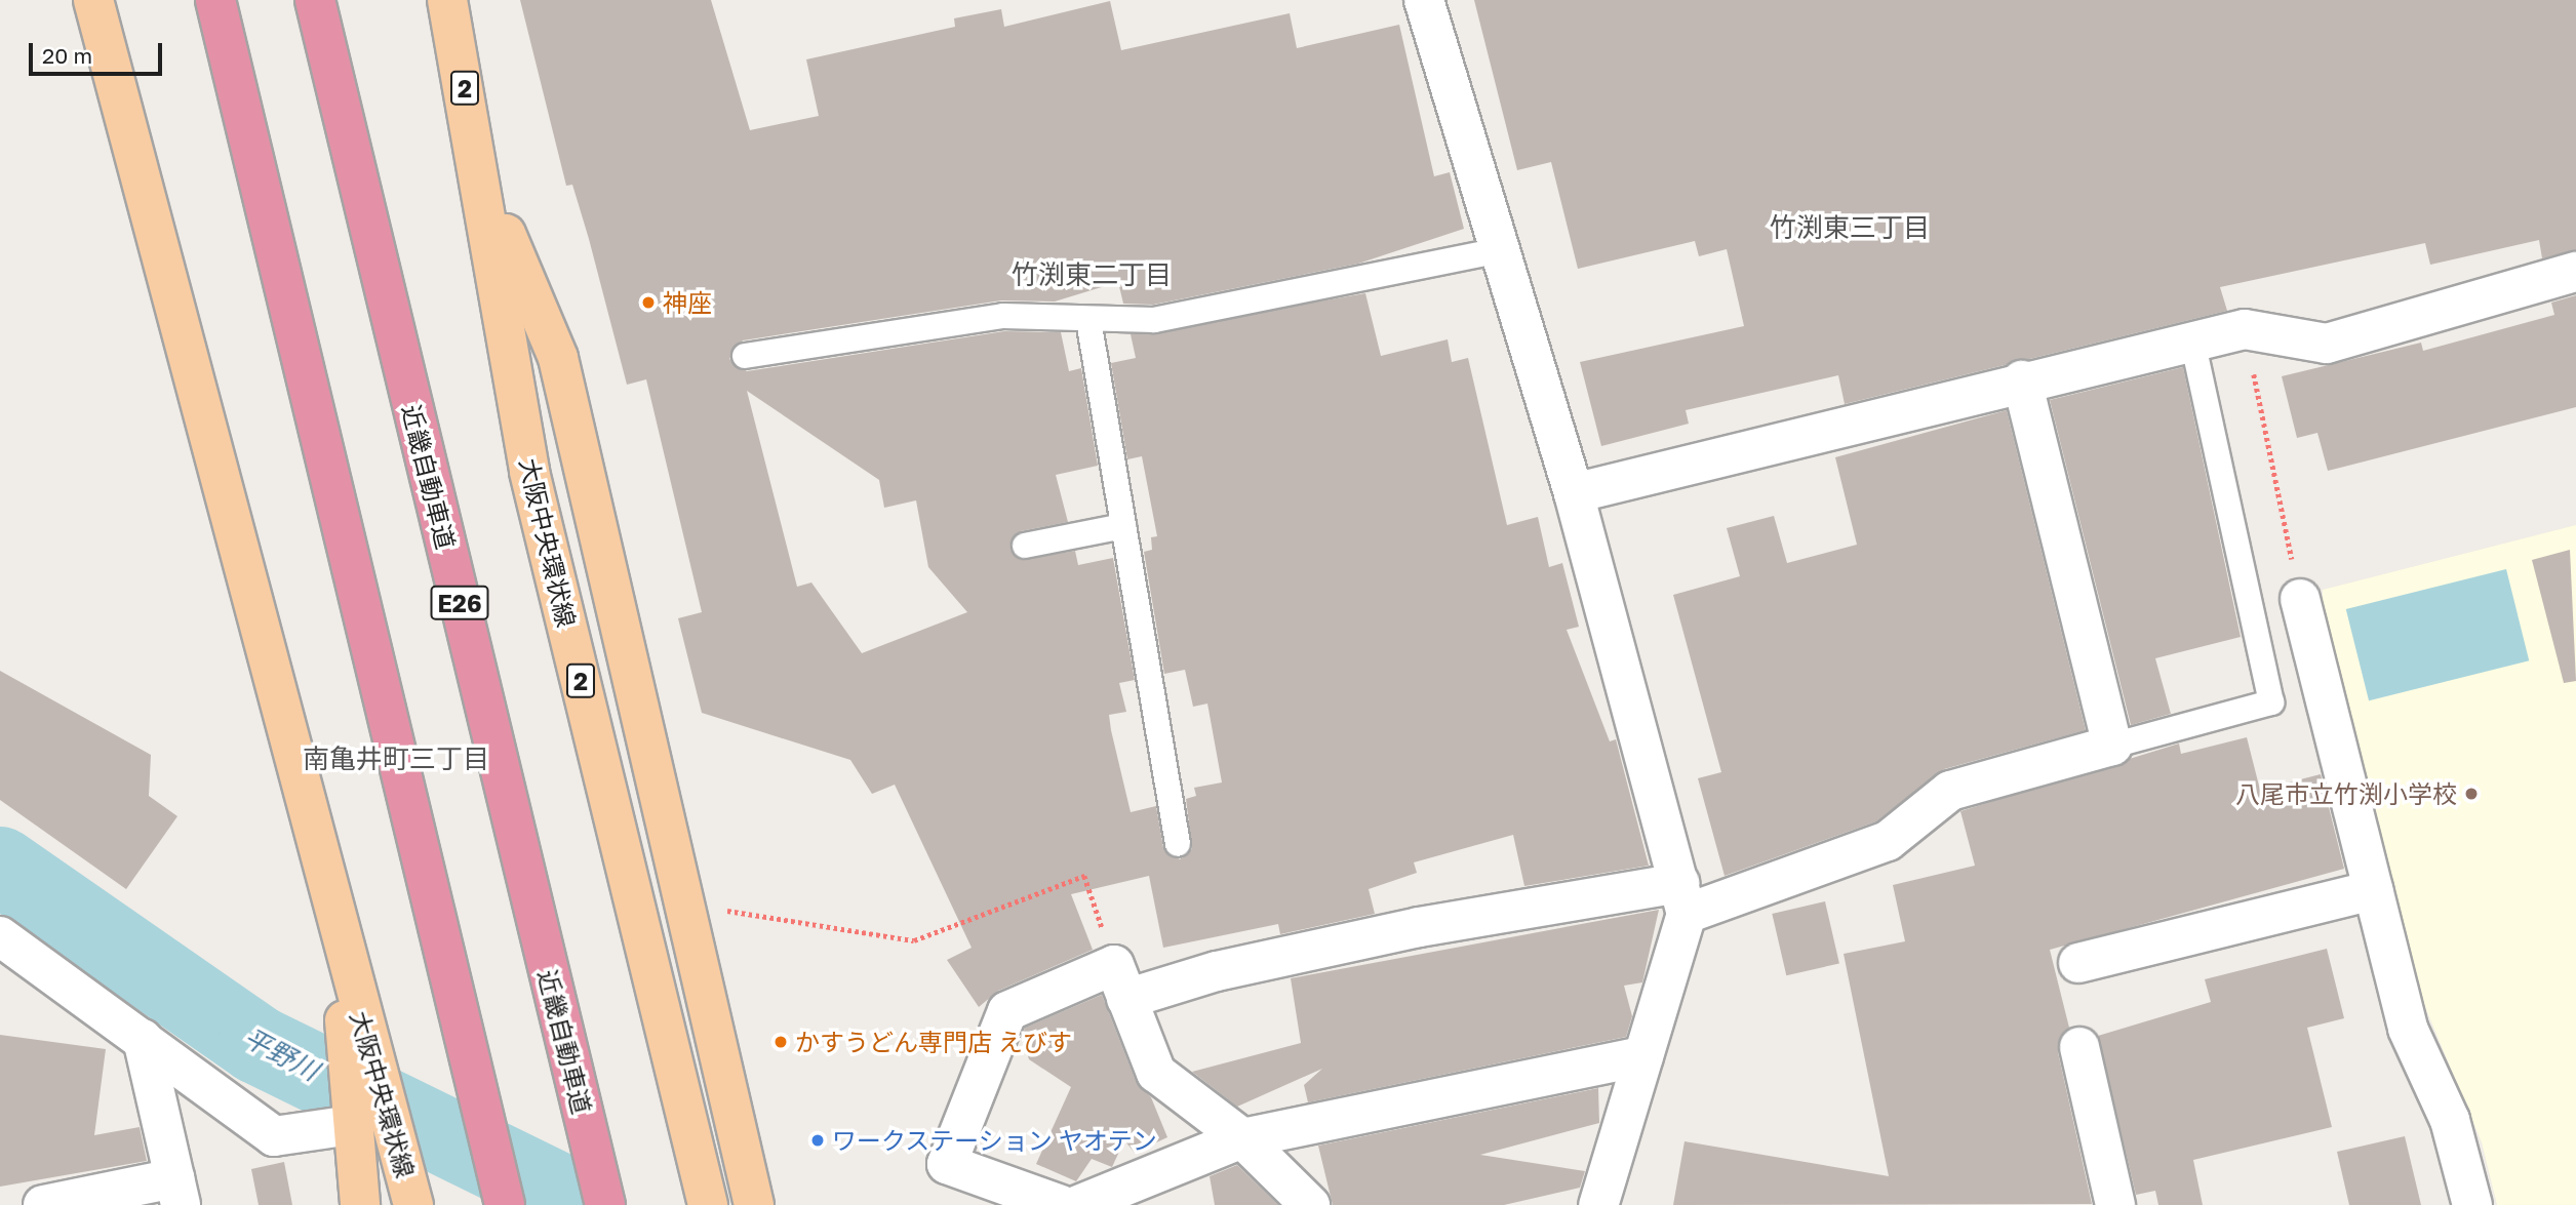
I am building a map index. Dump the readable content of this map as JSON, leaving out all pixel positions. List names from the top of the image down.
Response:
{
  "streets": {
    "highway": ["近畿自動車道", "E26"],
    "main road": ["2", "大阪中央環状線"]
  },
  "districts": ["竹渕東三丁目", "竹渕東二丁目", "南亀井町三丁目"],
  "water": ["平野川"],
  "places": [
    "神座",
    "八尾市立竹渕小学校",
    "かすうどん専門店 えびす",
    "ワークステーション ヤオテン"
  ],
  "scale_bar": "20 m"
}
